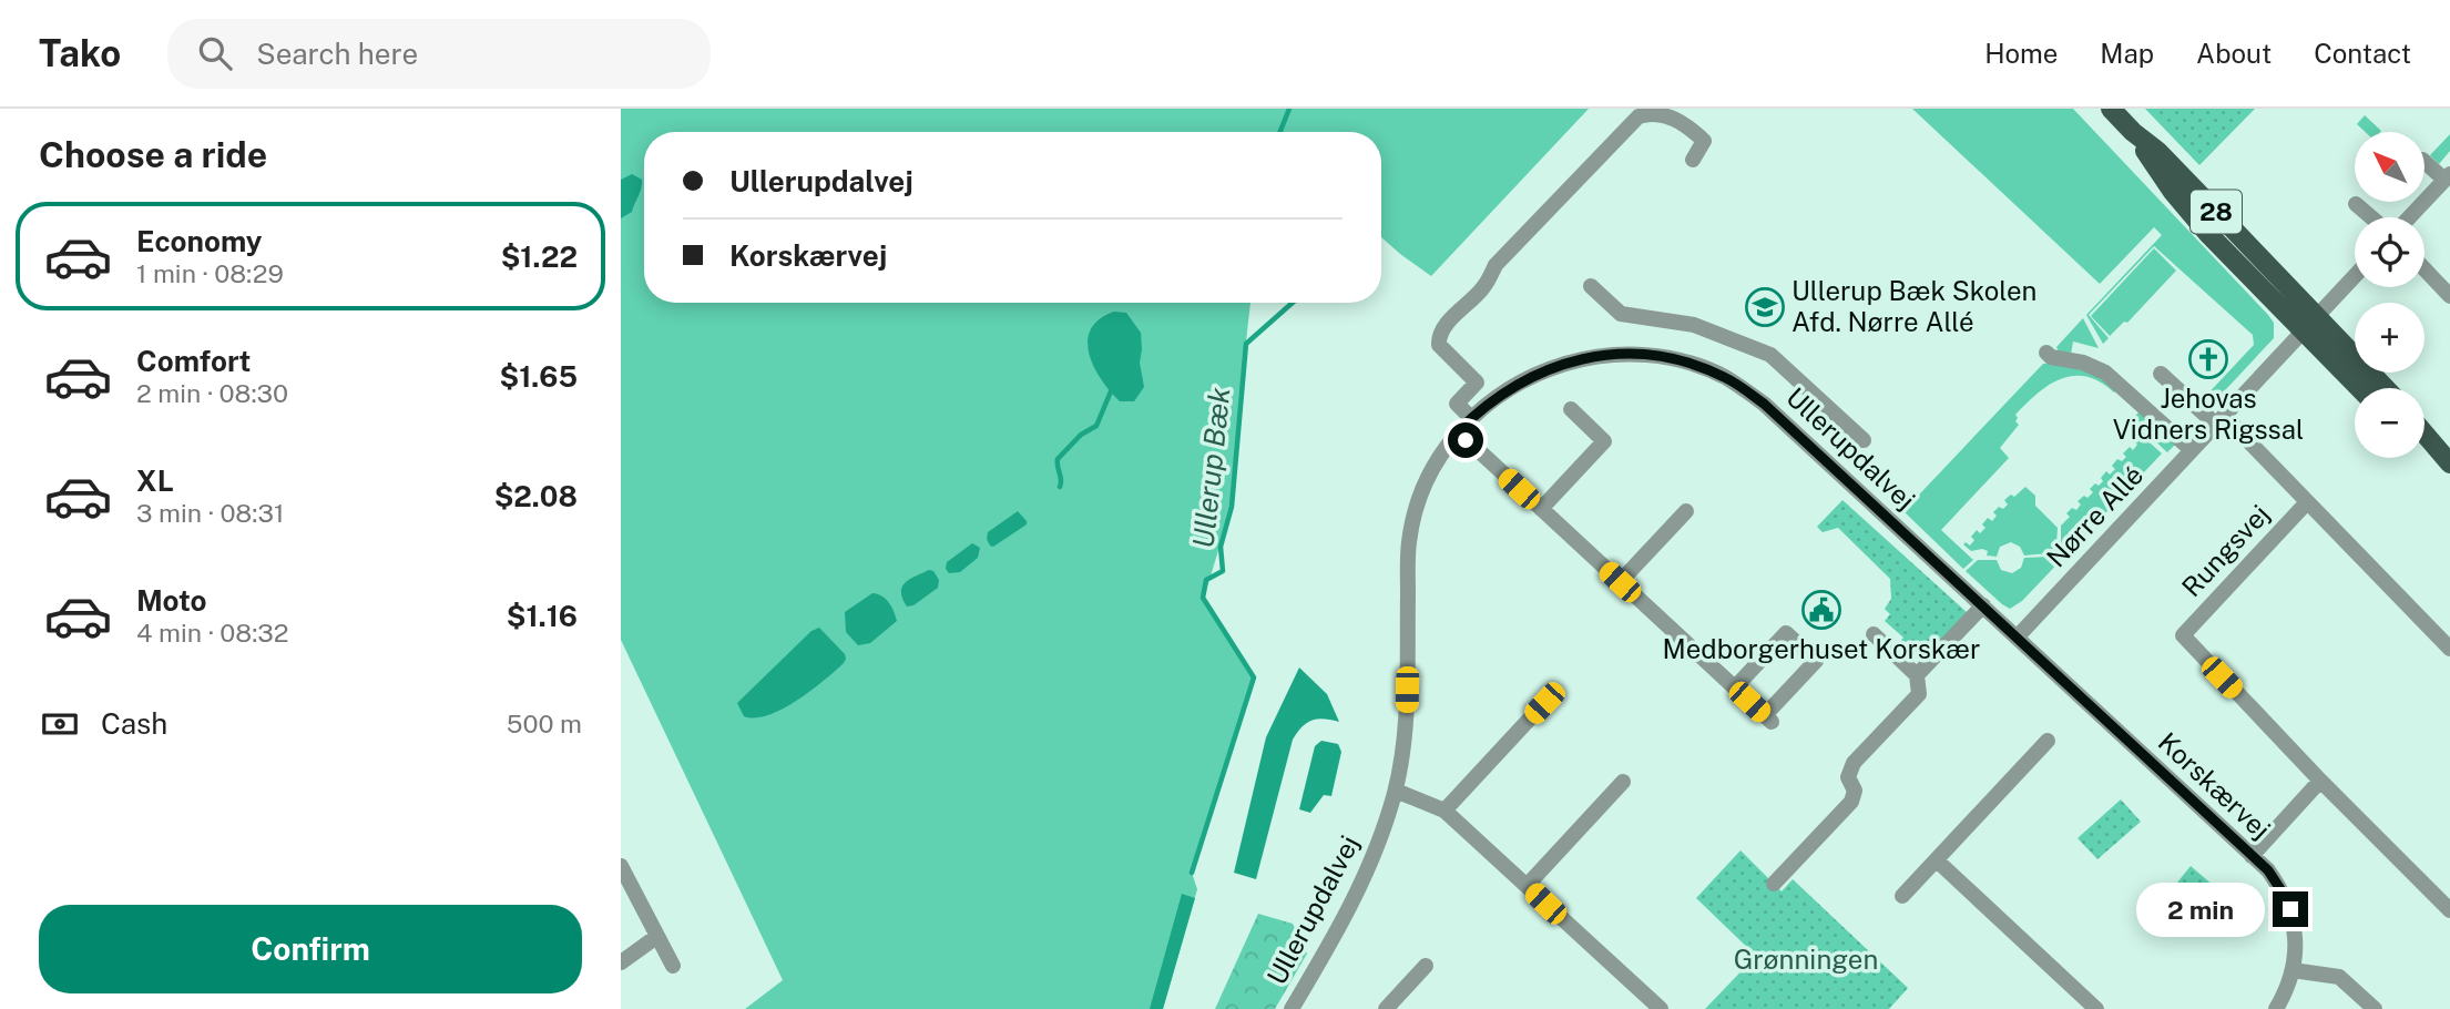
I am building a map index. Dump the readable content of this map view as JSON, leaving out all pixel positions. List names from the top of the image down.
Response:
{
  "streets": {
    "main road": ["28"],
    "street": [
      "Ullerupdalvej",
      "Nørre Allé",
      "Rungsvej",
      "Korskærvej"
    ]
  },
  "crossings": [
    ["28", "Nørre Allé"],
    ["Ullerupdalvej", "Nørre Allé"],
    ["Ullerupdalvej", "Korskærvej"],
    ["Nørre Allé", "Korskærvej"]
  ],
  "water": ["Ullerup Bæk"],
  "parks": ["Grønningen"],
  "places": {
    "school or university": ["Ullerup Bæk Skolen Afd. Nørre Allé"],
    "church": ["Jehovas Vidners Rigssal"],
    "public building": ["Medborgerhuset Korskær"]
  },
  "north": "top left",
  "page": {
    "header": "Tako",
    "search": "Search here",
    "nav": [
      "Home",
      "Map",
      "About",
      "Contact"
    ],
    "heading": "Choose a ride",
    "map_buttons": ["+", "−"],
    "banner": ["Ullerupdalvej", "Korskærvej"],
    "list": [
      {
        "name": "Economy",
        "note": "1 min · 08:29",
        "value": "$1.22"
      },
      {
        "name": "Comfort",
        "note": "2 min · 08:30",
        "value": "$1.65"
      },
      {
        "name": "XL",
        "note": "3 min · 08:31",
        "value": "$2.08"
      },
      {
        "name": "Moto",
        "note": "4 min · 08:32",
        "value": "$1.16"
      }
    ],
    "pay": ["Cash", "500 m"],
    "bubble": "2 min",
    "buttons": "Confirm"
  }
}
